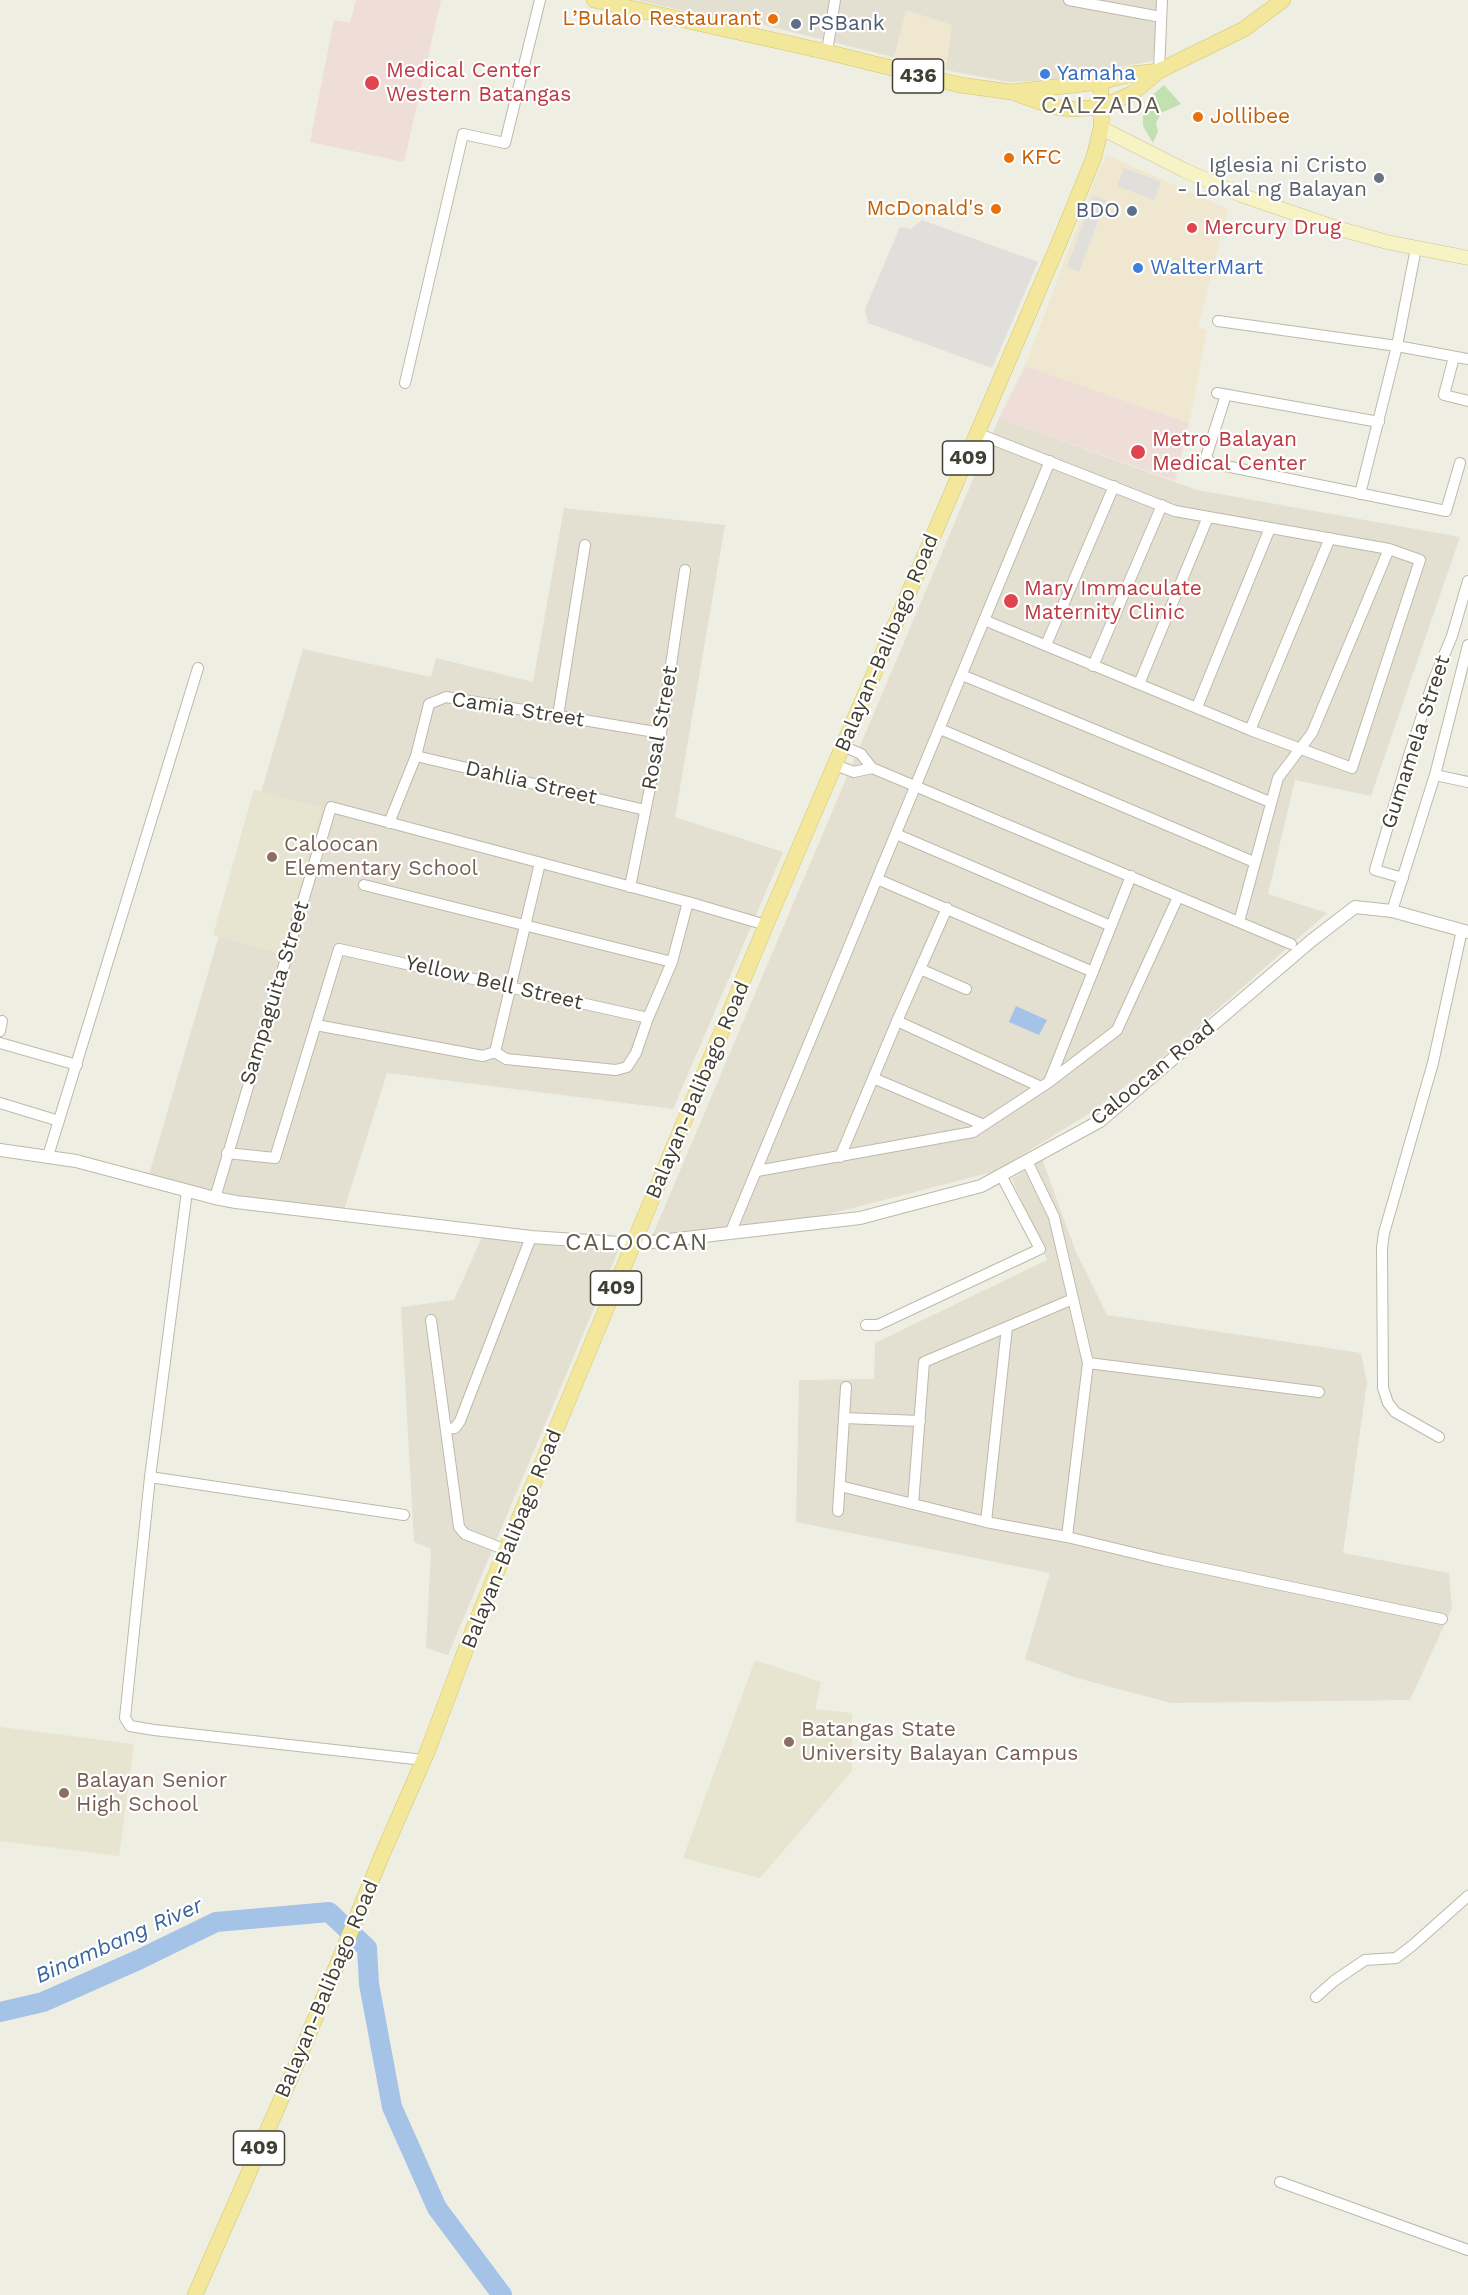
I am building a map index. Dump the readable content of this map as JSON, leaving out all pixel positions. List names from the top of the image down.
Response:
{
  "streets": {
    "main road": ["436", "409", "Balayan-Balibago Road"],
    "street": [
      "Camia Street",
      "Rosal Street",
      "Gumamela Street",
      "Dahlia Street",
      "Yellow Bell Street",
      "Sampaguita Street",
      "Caloocan Road"
    ]
  },
  "crossings": [
    ["436", "Balayan-Balibago Road"],
    ["Balayan-Balibago Road", "Sampaguita Street"],
    ["Balayan-Balibago Road", "Caloocan Road"],
    ["Camia Street", "Rosal Street"],
    ["Camia Street", "Dahlia Street"],
    ["Camia Street", "Sampaguita Street"],
    ["Rosal Street", "Dahlia Street"],
    ["Rosal Street", "Sampaguita Street"],
    ["Sampaguita Street", "Caloocan Road"]
  ],
  "districts": ["CALZADA", "CALOOCAN"],
  "water": ["Binambang River"],
  "places": [
    "L’Bulalo Restaurant",
    "PSBank",
    "Yamaha",
    "Medical Center Western Batangas",
    "Jollibee",
    "KFC",
    "Iglesia ni Cristo - Lokal ng Balayan",
    "McDonald's",
    "BDO",
    "Mercury Drug",
    "WalterMart",
    "Metro Balayan Medical Center",
    "Mary Immaculate Maternity Clinic",
    "Caloocan Elementary School",
    "Batangas State University Balayan Campus",
    "Balayan Senior High School"
  ]
}
